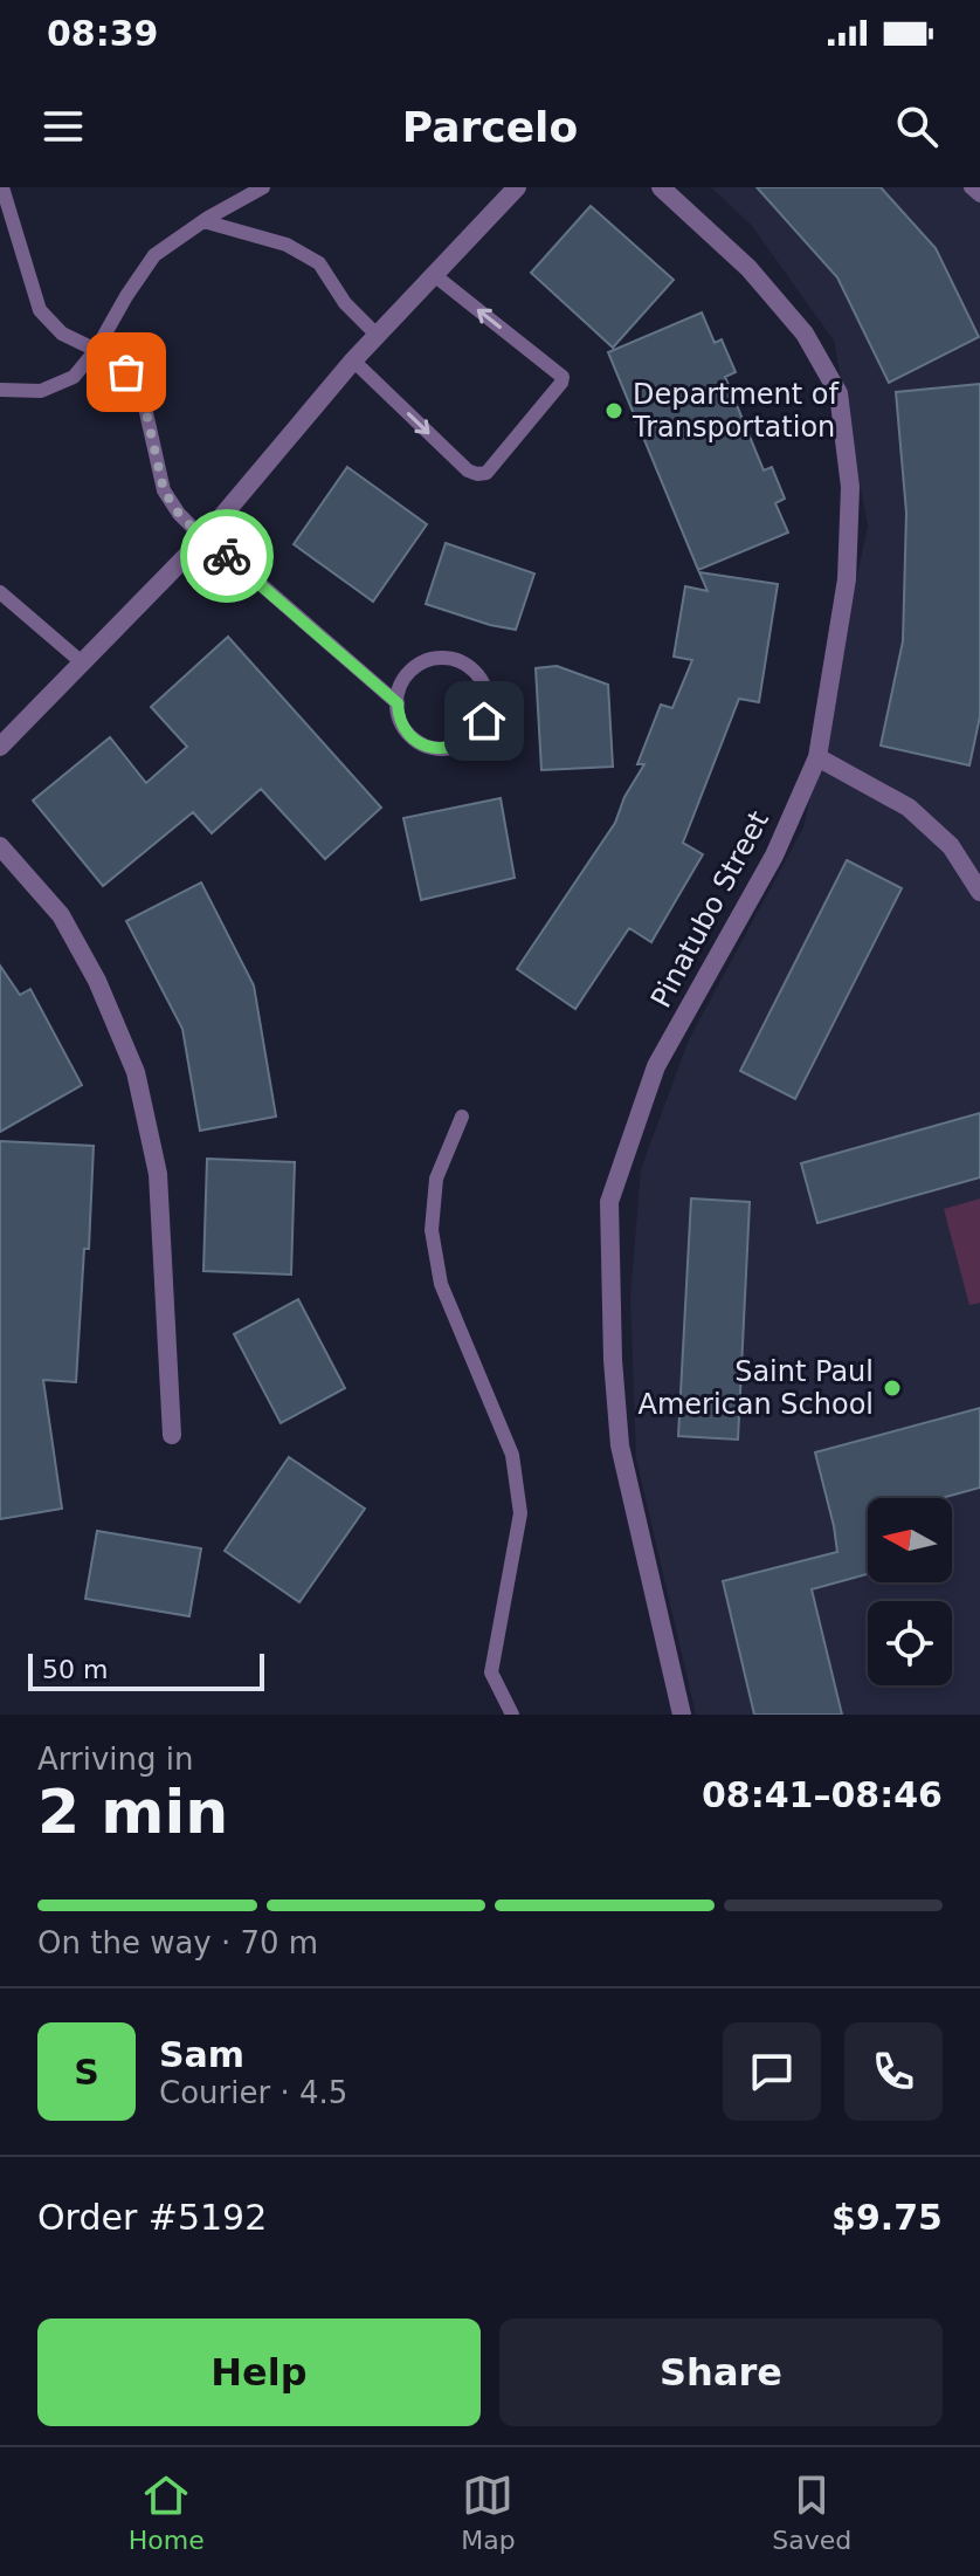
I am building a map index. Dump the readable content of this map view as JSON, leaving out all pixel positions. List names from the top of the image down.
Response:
{
  "streets": {
    "street": ["Pinatubo Street"]
  },
  "places": ["Department of Transportation", "Saint Paul American School"],
  "scale_bar": "50 m",
  "north": "left",
  "page": {
    "status": "08:39",
    "header": "Parcelo",
    "scale": "50 m",
    "heading": ["2 min", "Arriving in", "08:41–08:46"],
    "panel": [
      "Sam",
      "Courier · 4.5",
      "Order #5192",
      "$9.75"
    ],
    "bar": "On the way · 70 m",
    "round": "S",
    "buttons": ["Help", "Share"],
    "tabs": ["Home", "Map", "Saved"]
  }
}
